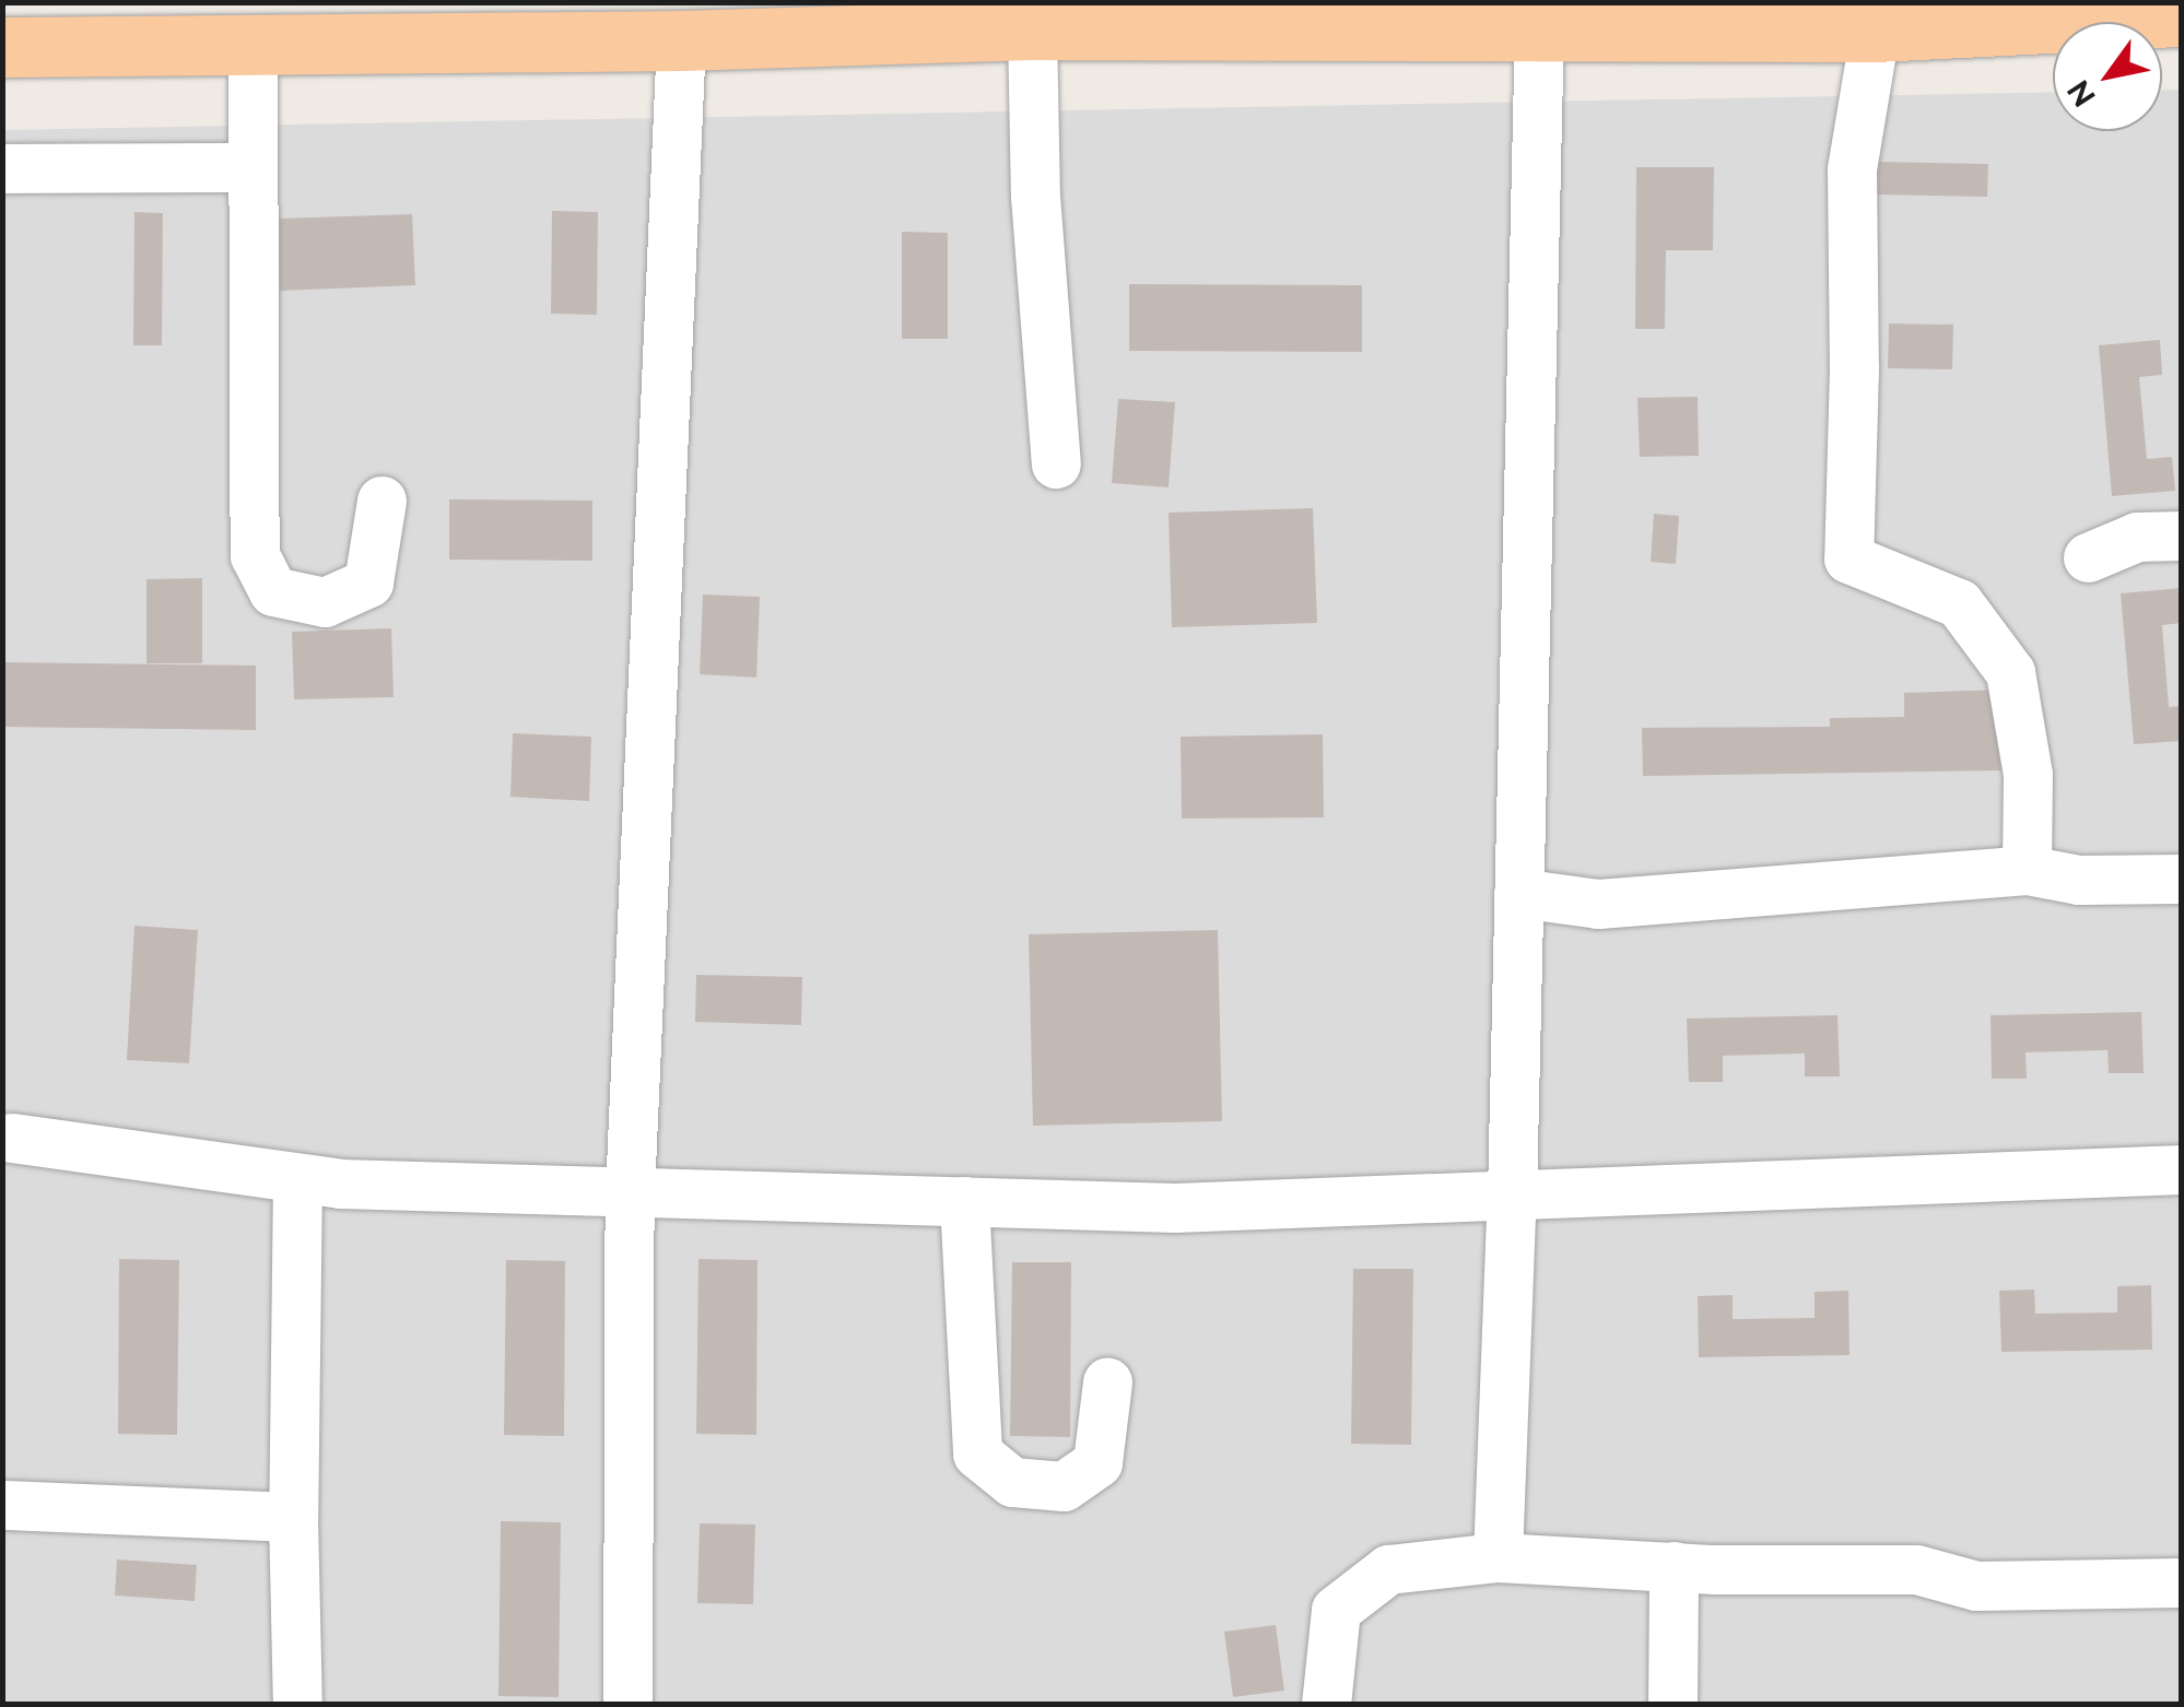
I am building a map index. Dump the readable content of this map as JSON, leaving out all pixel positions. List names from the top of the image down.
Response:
{
  "north": "bottom left"
}
